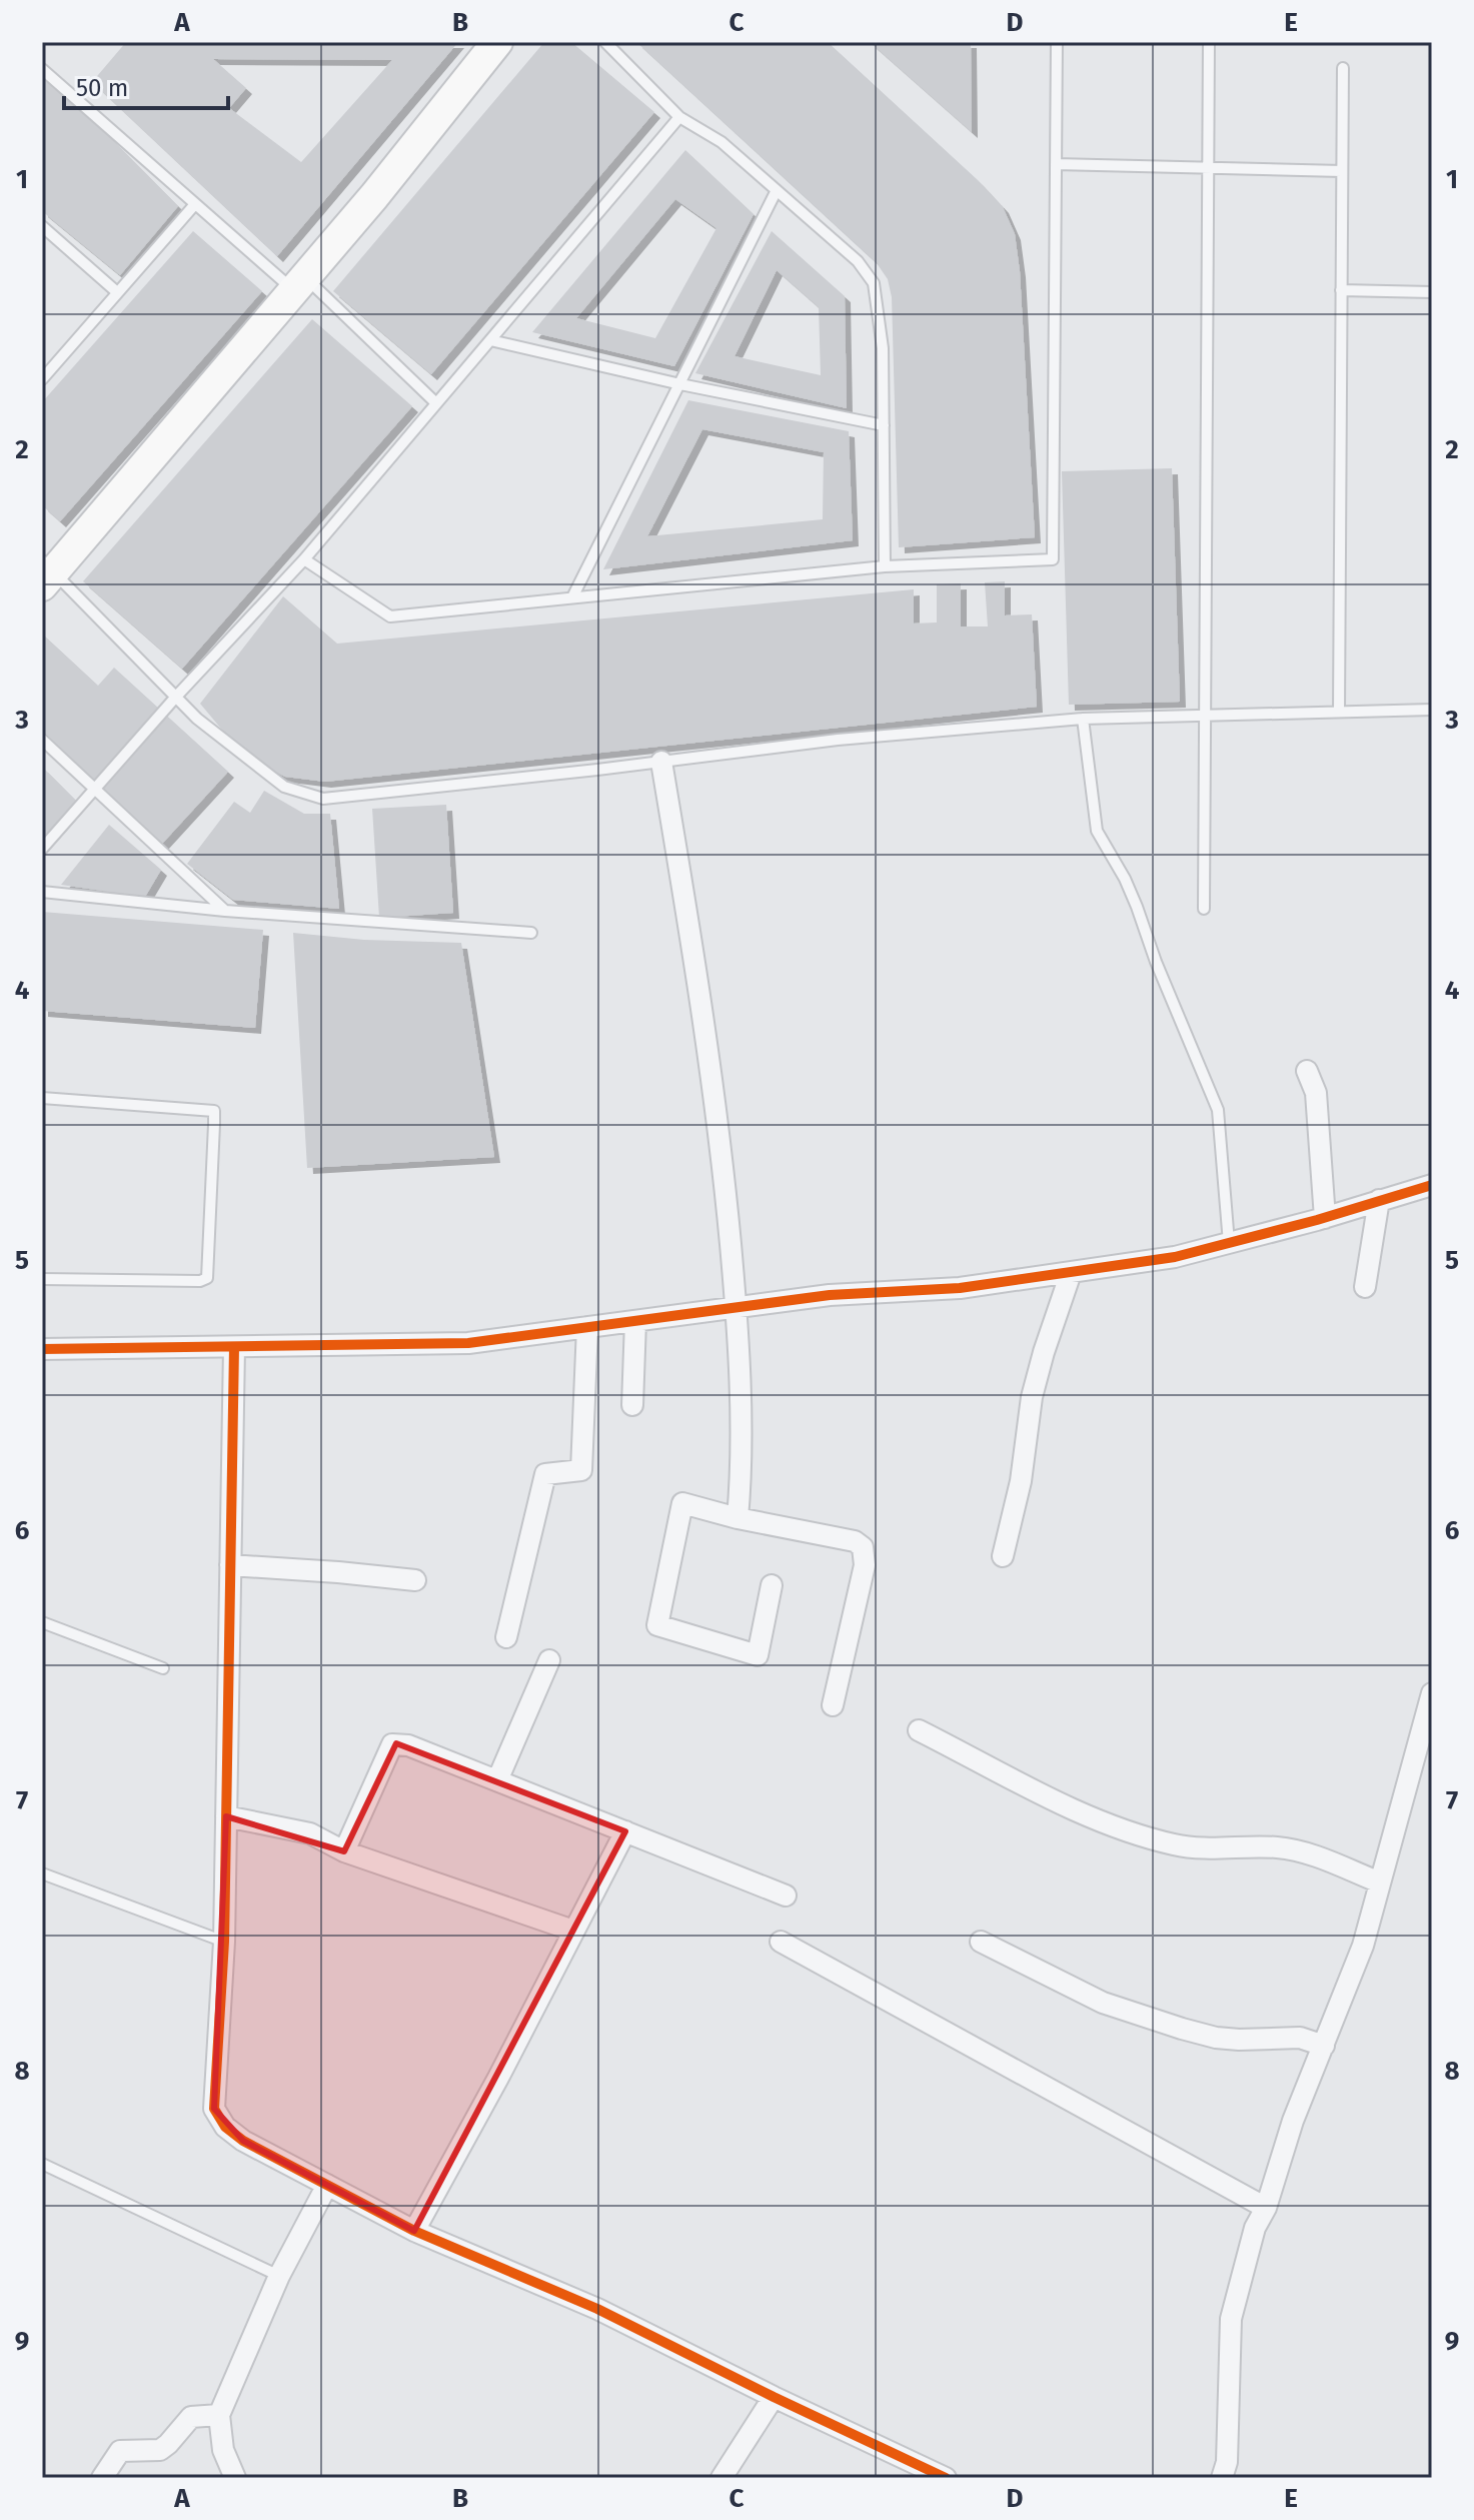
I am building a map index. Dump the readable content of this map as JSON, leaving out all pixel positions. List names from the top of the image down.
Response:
{
  "scale_bar": "50 m",
  "grid": {
    "columns": [
      "A",
      "B",
      "C",
      "D",
      "E"
    ],
    "rows": [
      "1",
      "2",
      "3",
      "4",
      "5",
      "6",
      "7",
      "8",
      "9"
    ]
  }
}
